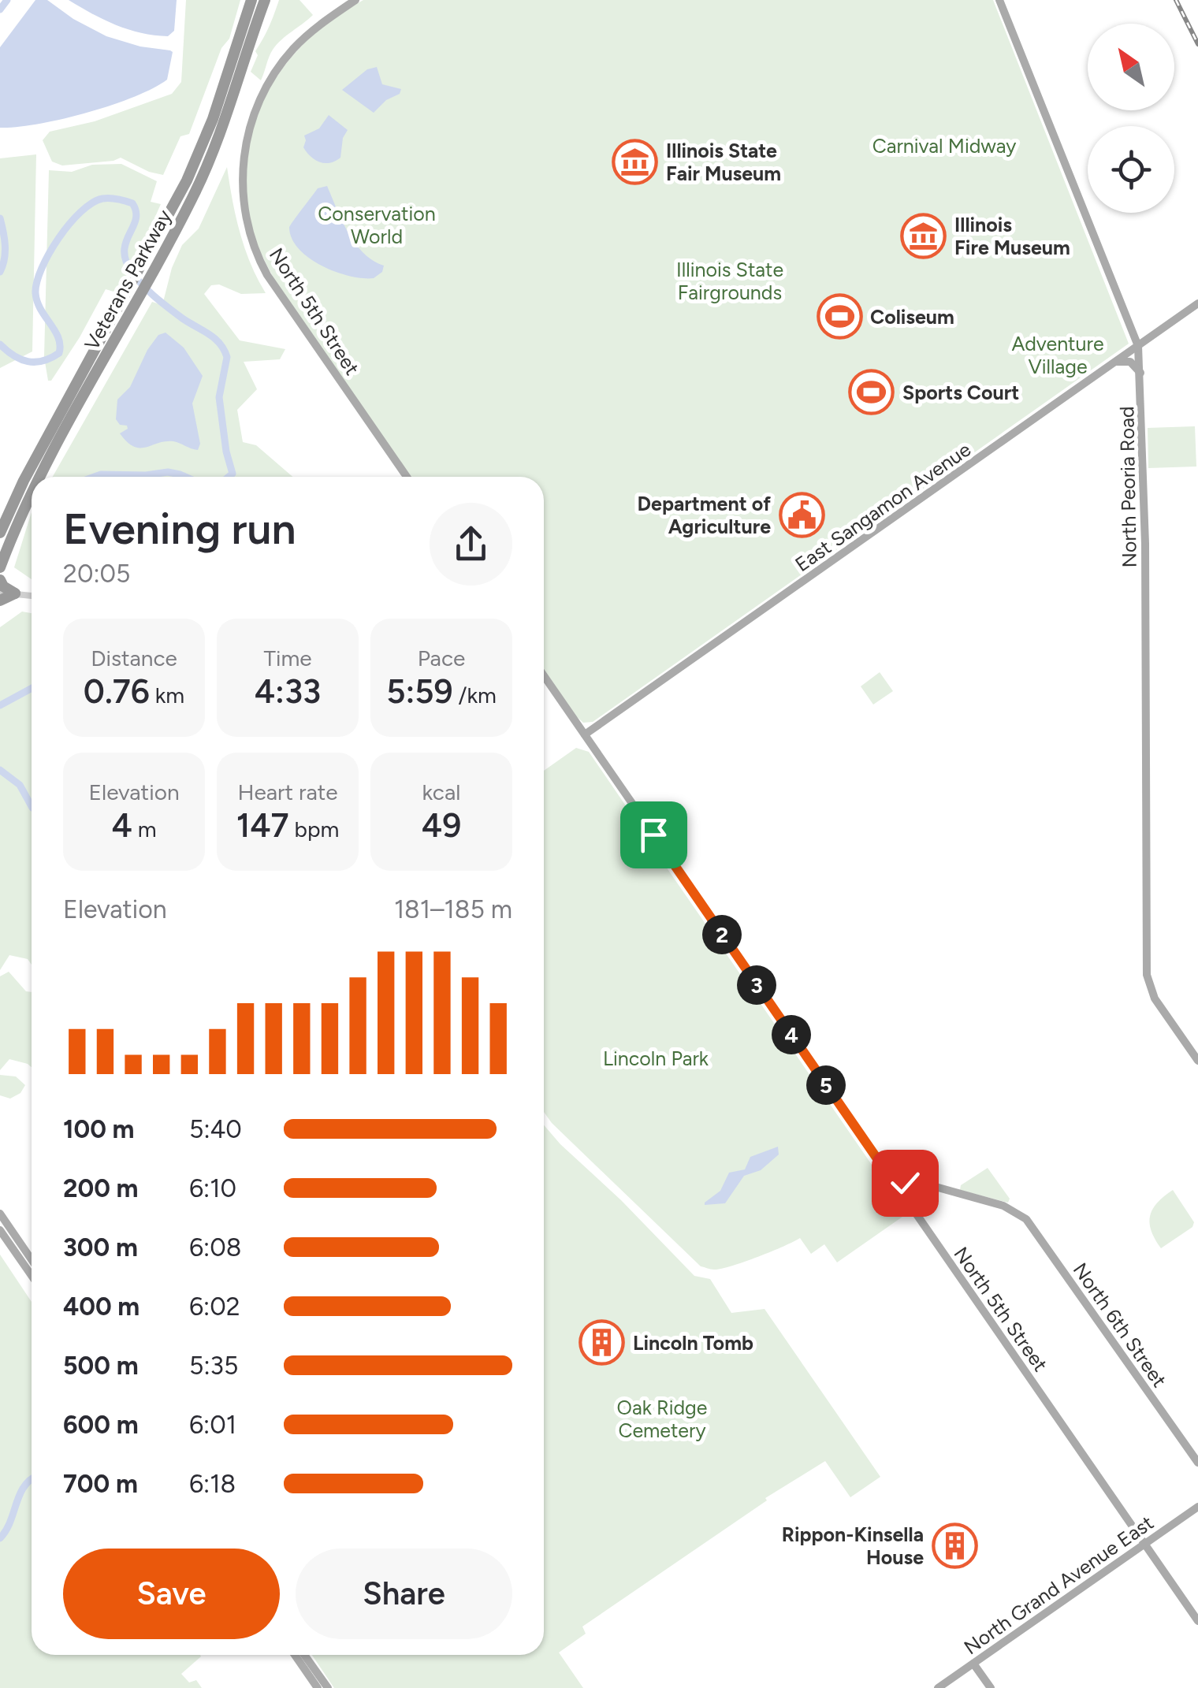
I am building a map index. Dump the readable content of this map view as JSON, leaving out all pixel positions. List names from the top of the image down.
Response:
{
  "streets": {
    "highway": ["Veterans Parkway"],
    "main road": [
      "North 5th Street",
      "North Peoria Road",
      "East Sangamon Avenue",
      "North 6th Street",
      "North Grand Avenue East"
    ]
  },
  "crossings": [
    ["North 5th Street", "East Sangamon Avenue"],
    ["North 5th Street", "North Grand Avenue East"],
    ["North Peoria Road", "East Sangamon Avenue"]
  ],
  "parks": [
    "Carnival Midway",
    "Conservation World",
    "Illinois State Fairgrounds",
    "Adventure Village",
    "Lincoln Park",
    "Oak Ridge Cemetery"
  ],
  "places": {
    "museum": ["Illinois State Fair Museum", "Illinois Fire Museum"],
    "sports": ["Coliseum", "Sports Court"],
    "public building": ["Department of Agriculture"],
    "building": ["Lincoln Tomb", "Rippon-Kinsella House"]
  },
  "north": "top left",
  "page": {
    "heading": ["Evening run", "20:05"],
    "stats": [
      ["Distance", "0.76 km"],
      ["Time", "4:33"],
      ["Pace", "5:59 /km"],
      ["Elevation", "4 m"],
      ["Heart rate", "147 bpm"],
      ["kcal", "49"]
    ],
    "chart": ["Elevation", "181–185 m"],
    "pins": [
      "2",
      "3",
      "4",
      "5"
    ],
    "list": [
      {
        "name": "100 m",
        "note": "5:40"
      },
      {
        "name": "200 m",
        "note": "6:10"
      },
      {
        "name": "300 m",
        "note": "6:08"
      },
      {
        "name": "400 m",
        "note": "6:02"
      },
      {
        "name": "500 m",
        "note": "5:35"
      },
      {
        "name": "600 m",
        "note": "6:01"
      },
      {
        "name": "700 m",
        "note": "6:18"
      }
    ],
    "buttons": ["Save", "Share"]
  }
}
